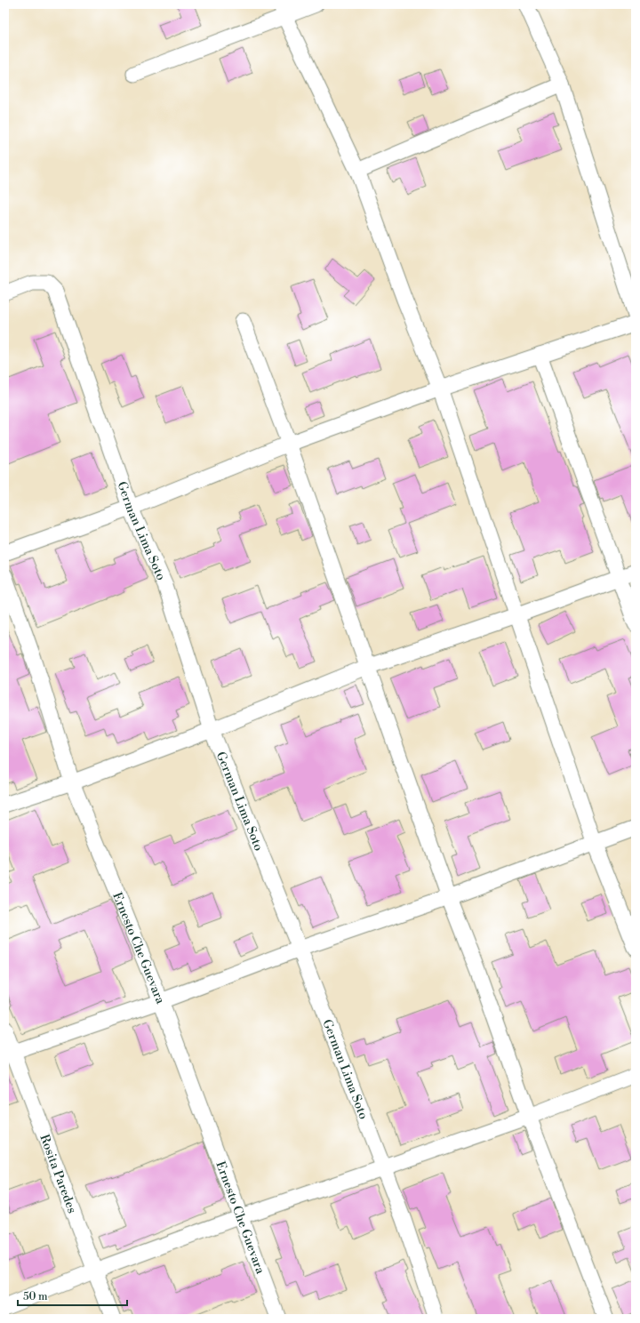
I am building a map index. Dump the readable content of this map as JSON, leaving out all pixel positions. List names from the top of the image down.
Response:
{
  "streets": {
    "street": ["German Lima Soto", "Ernesto Che Guevara", "Rosita Paredes"]
  },
  "scale_bar": "50 m"
}
